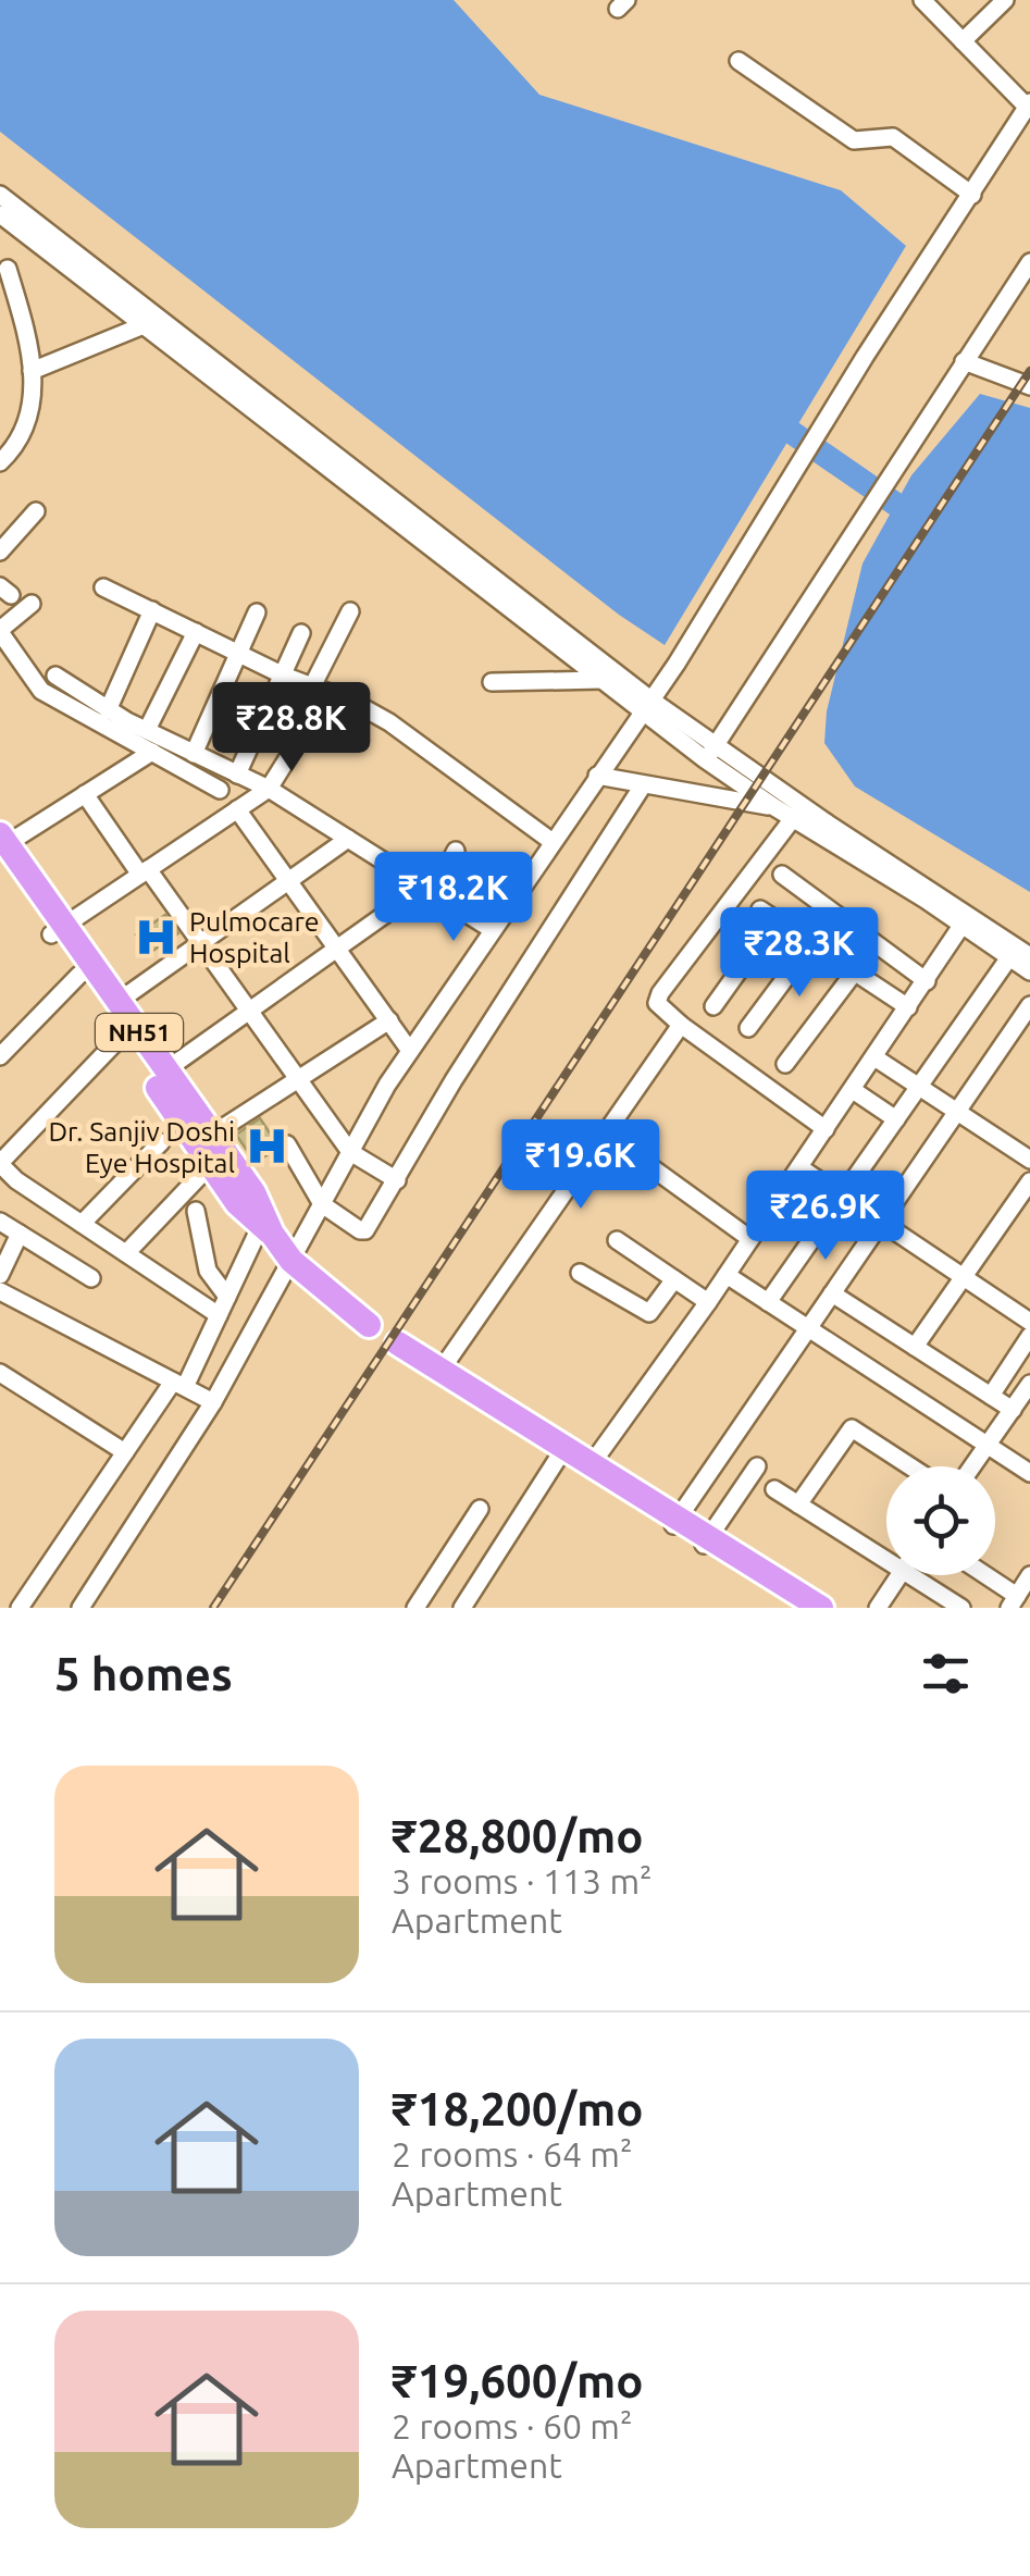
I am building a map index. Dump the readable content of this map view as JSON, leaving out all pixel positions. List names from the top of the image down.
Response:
{
  "streets": {
    "highway": ["NH51"]
  },
  "places": {
    "hospital": ["Pulmocare Hospital", "Dr. Sanjiv Doshi Eye Hospital"]
  },
  "page": {
    "price": [
      "₹28.8K",
      "₹18.2K",
      "₹28.3K",
      "₹19.6K",
      "₹26.9K"
    ],
    "heading": "5 homes",
    "list": [
      {
        "name": "₹28,800/mo",
        "note": "3 rooms · 113 m² · Apartment"
      },
      {
        "name": "₹18,200/mo",
        "note": "2 rooms · 64 m² · Apartment"
      },
      {
        "name": "₹19,600/mo",
        "note": "2 rooms · 60 m² · Apartment"
      }
    ]
  }
}
